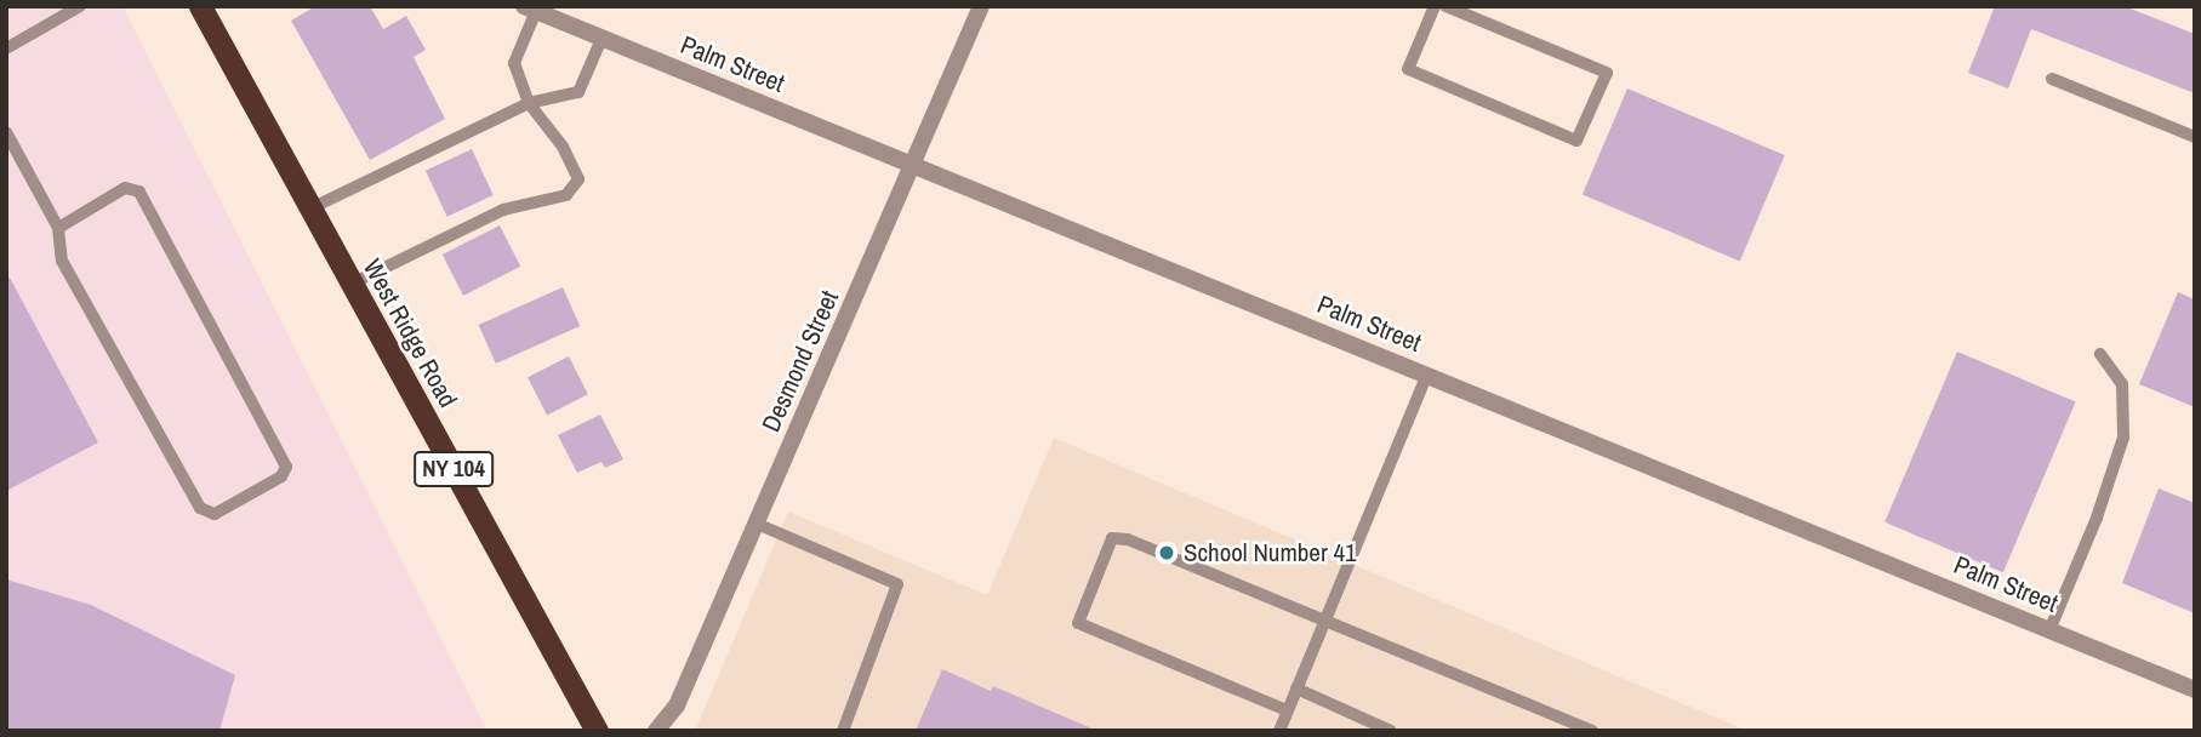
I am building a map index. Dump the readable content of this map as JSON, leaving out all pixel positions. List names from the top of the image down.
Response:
{
  "streets": {
    "highway": ["West Ridge Road", "NY 104"],
    "street": ["Palm Street", "Desmond Street"]
  },
  "crossings": [
    ["Palm Street", "Desmond Street"]
  ],
  "places": ["School Number 41"]
}
